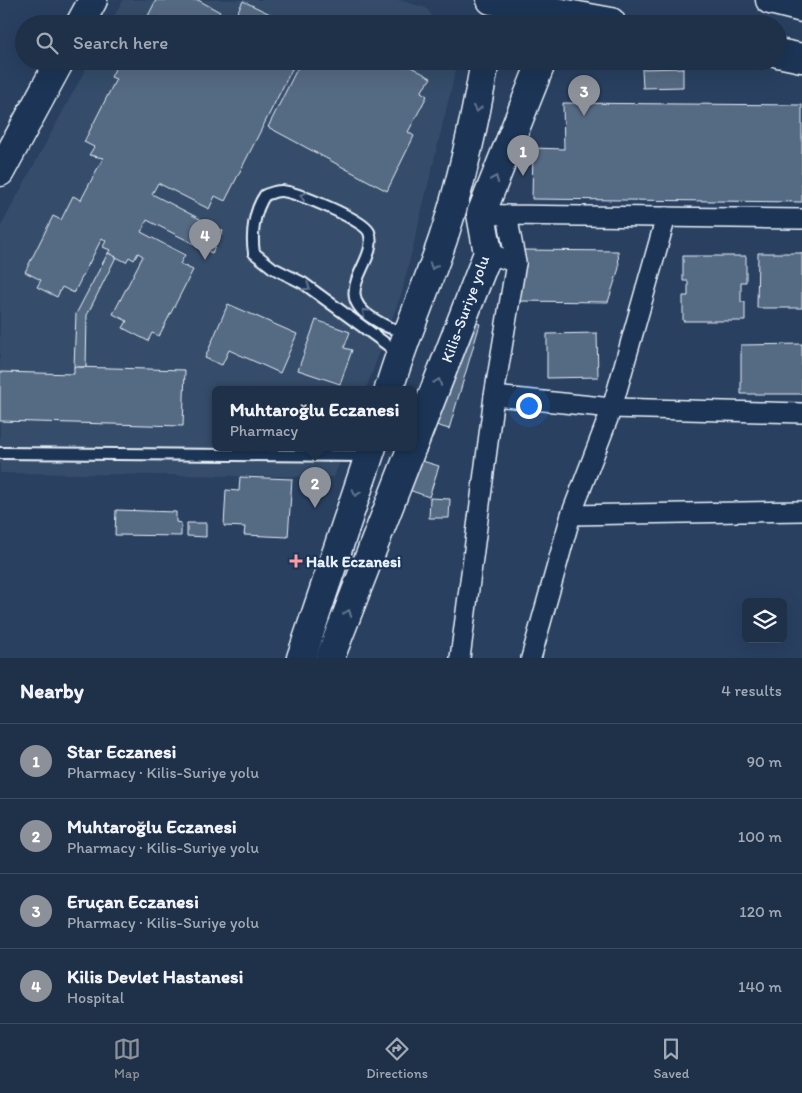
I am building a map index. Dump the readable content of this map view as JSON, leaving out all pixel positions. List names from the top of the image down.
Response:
{
  "streets": {
    "main road": ["Kilis-Suriye yolu"]
  },
  "places": {
    "health": ["Halk Eczanesi"]
  },
  "page": {
    "search": "Search here",
    "pins": [
      "3",
      "1",
      "4",
      "2"
    ],
    "popup": ["Muhtaroğlu Eczanesi", "Pharmacy"],
    "heading": ["Nearby", "4 results"],
    "list": [
      {
        "mark": "1",
        "name": "Star Eczanesi",
        "note": "Pharmacy · Kilis-Suriye yolu",
        "value": "90 m"
      },
      {
        "mark": "2",
        "name": "Muhtaroğlu Eczanesi",
        "note": "Pharmacy · Kilis-Suriye yolu",
        "value": "100 m"
      },
      {
        "mark": "3",
        "name": "Eruçan Eczanesi",
        "note": "Pharmacy · Kilis-Suriye yolu",
        "value": "120 m"
      },
      {
        "mark": "4",
        "name": "Kilis Devlet Hastanesi",
        "note": "Hospital",
        "value": "140 m"
      }
    ],
    "nav": ["Map", "Directions", "Saved"]
  }
}
